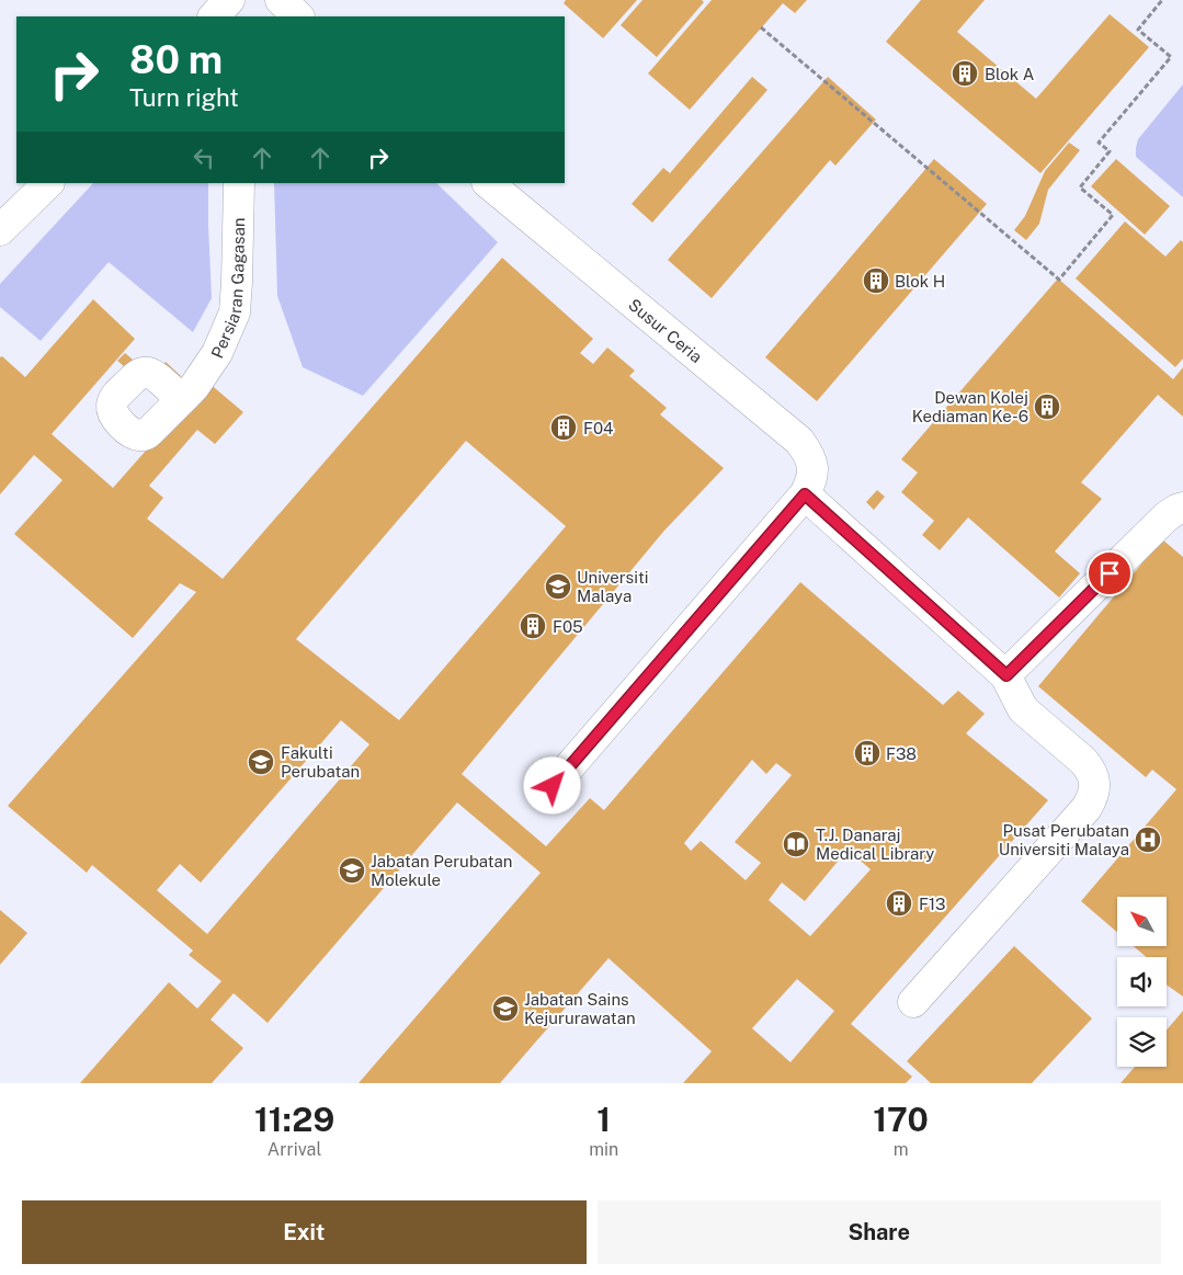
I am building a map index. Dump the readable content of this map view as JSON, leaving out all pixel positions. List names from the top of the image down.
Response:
{
  "streets": {
    "lane": ["Persiaran Gagasan", "Susur Ceria"]
  },
  "places": {
    "building": [
      "Blok A",
      "Blok H",
      "Dewan Kolej Kediaman Ke-6",
      "F04",
      "F05",
      "F38",
      "F13"
    ],
    "school or university": [
      "Universiti Malaya",
      "Fakulti Perubatan",
      "Jabatan Perubatan Molekule",
      "Jabatan Sains Kejururawatan"
    ],
    "hospital": ["Pusat Perubatan Universiti Malaya"],
    "library": ["T.J. Danaraj Medical Library"]
  },
  "north": "top left",
  "page": {
    "turn": ["80 m", "Turn right"],
    "eta": [
      "11:29",
      "Arrival",
      "1",
      "min",
      "170",
      "m"
    ],
    "buttons": ["Exit", "Share"]
  }
}
